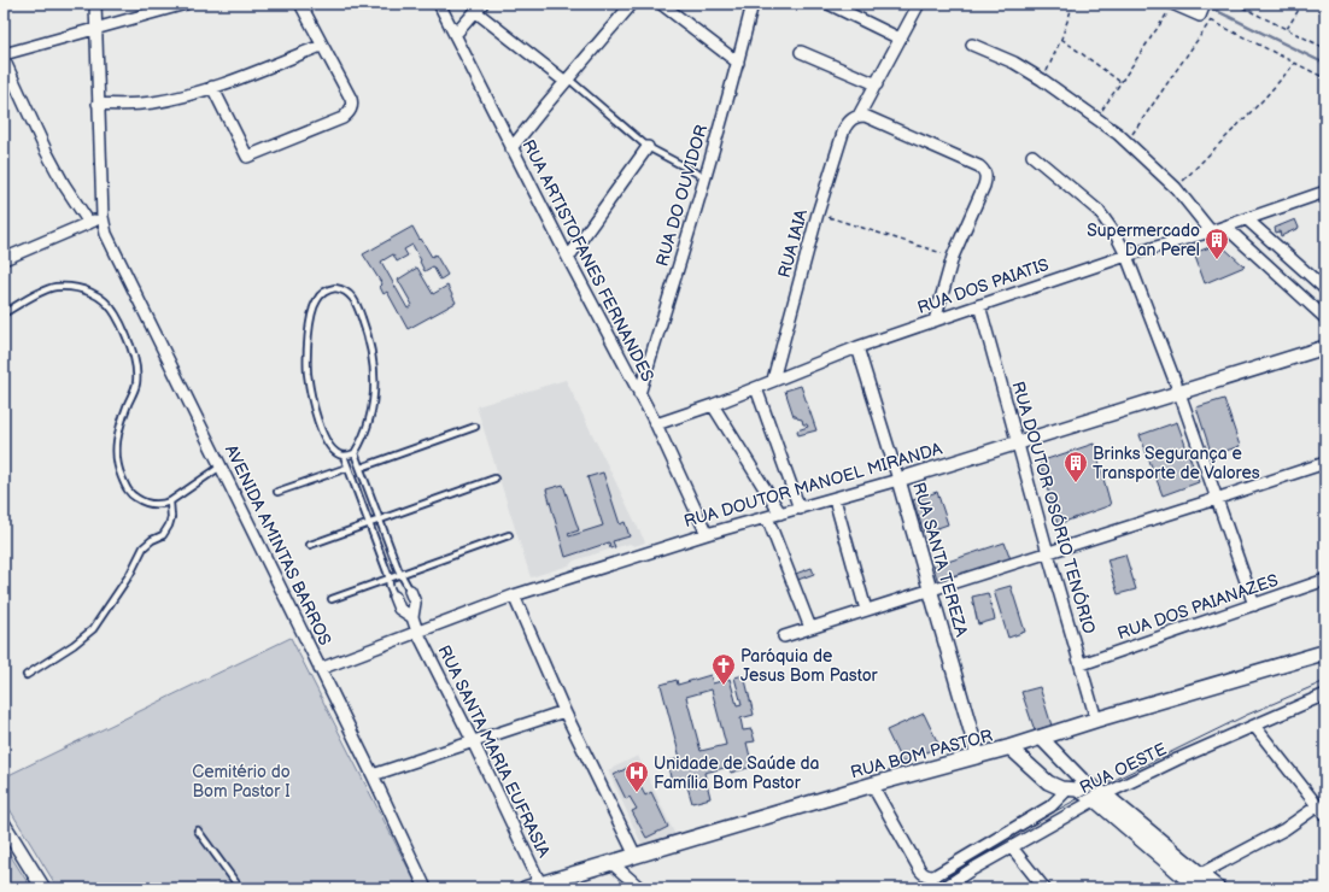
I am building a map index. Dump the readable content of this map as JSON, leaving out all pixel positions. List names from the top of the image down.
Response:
{
  "streets": {
    "main road": ["RUA BOM PASTOR"],
    "street": [
      "RUA DO OUVIDOR",
      "RUA IAIA",
      "RUA ARTISTOFANES FERNANDES",
      "RUA DOS PAIATIS",
      "RUA DOUTOR MANOEL MIRANDA",
      "RUA DOUTOR OSÓRIO TENÓRIO",
      "AVENIDA AMINTAS BARROS",
      "RUA SANTA TEREZA",
      "RUA DOS PAIANAZES",
      "RUA SANTA MARIA EUFRASIA",
      "RUA OESTE"
    ]
  },
  "crossings": [
    ["RUA DO OUVIDOR", "RUA ARTISTOFANES FERNANDES"],
    ["RUA IAIA", "RUA DOS PAIATIS"],
    ["RUA ARTISTOFANES FERNANDES", "RUA DOS PAIATIS"],
    ["RUA ARTISTOFANES FERNANDES", "RUA DOUTOR MANOEL MIRANDA"],
    ["RUA DOS PAIATIS", "RUA DOUTOR OSÓRIO TENÓRIO"],
    ["RUA DOS PAIATIS", "RUA SANTA TEREZA"],
    ["RUA DOUTOR MANOEL MIRANDA", "RUA DOUTOR OSÓRIO TENÓRIO"],
    ["RUA DOUTOR MANOEL MIRANDA", "AVENIDA AMINTAS BARROS"],
    ["RUA DOUTOR MANOEL MIRANDA", "RUA SANTA TEREZA"],
    ["RUA DOUTOR MANOEL MIRANDA", "RUA SANTA MARIA EUFRASIA"],
    ["RUA DOUTOR OSÓRIO TENÓRIO", "RUA DOS PAIANAZES"],
    ["RUA DOUTOR OSÓRIO TENÓRIO", "RUA BOM PASTOR"],
    ["RUA SANTA TEREZA", "RUA BOM PASTOR"],
    ["RUA SANTA MARIA EUFRASIA", "RUA BOM PASTOR"]
  ],
  "parks": ["Cemitério do Bom Pastor I"],
  "places": {
    "building": ["Supermercado Dan Perel", "Brinks Segurança e Transporte de Valores"],
    "church": ["Paróquia de Jesus Bom Pastor"],
    "hospital": ["Unidade de Saúde da Família Bom Pastor"]
  }
}
